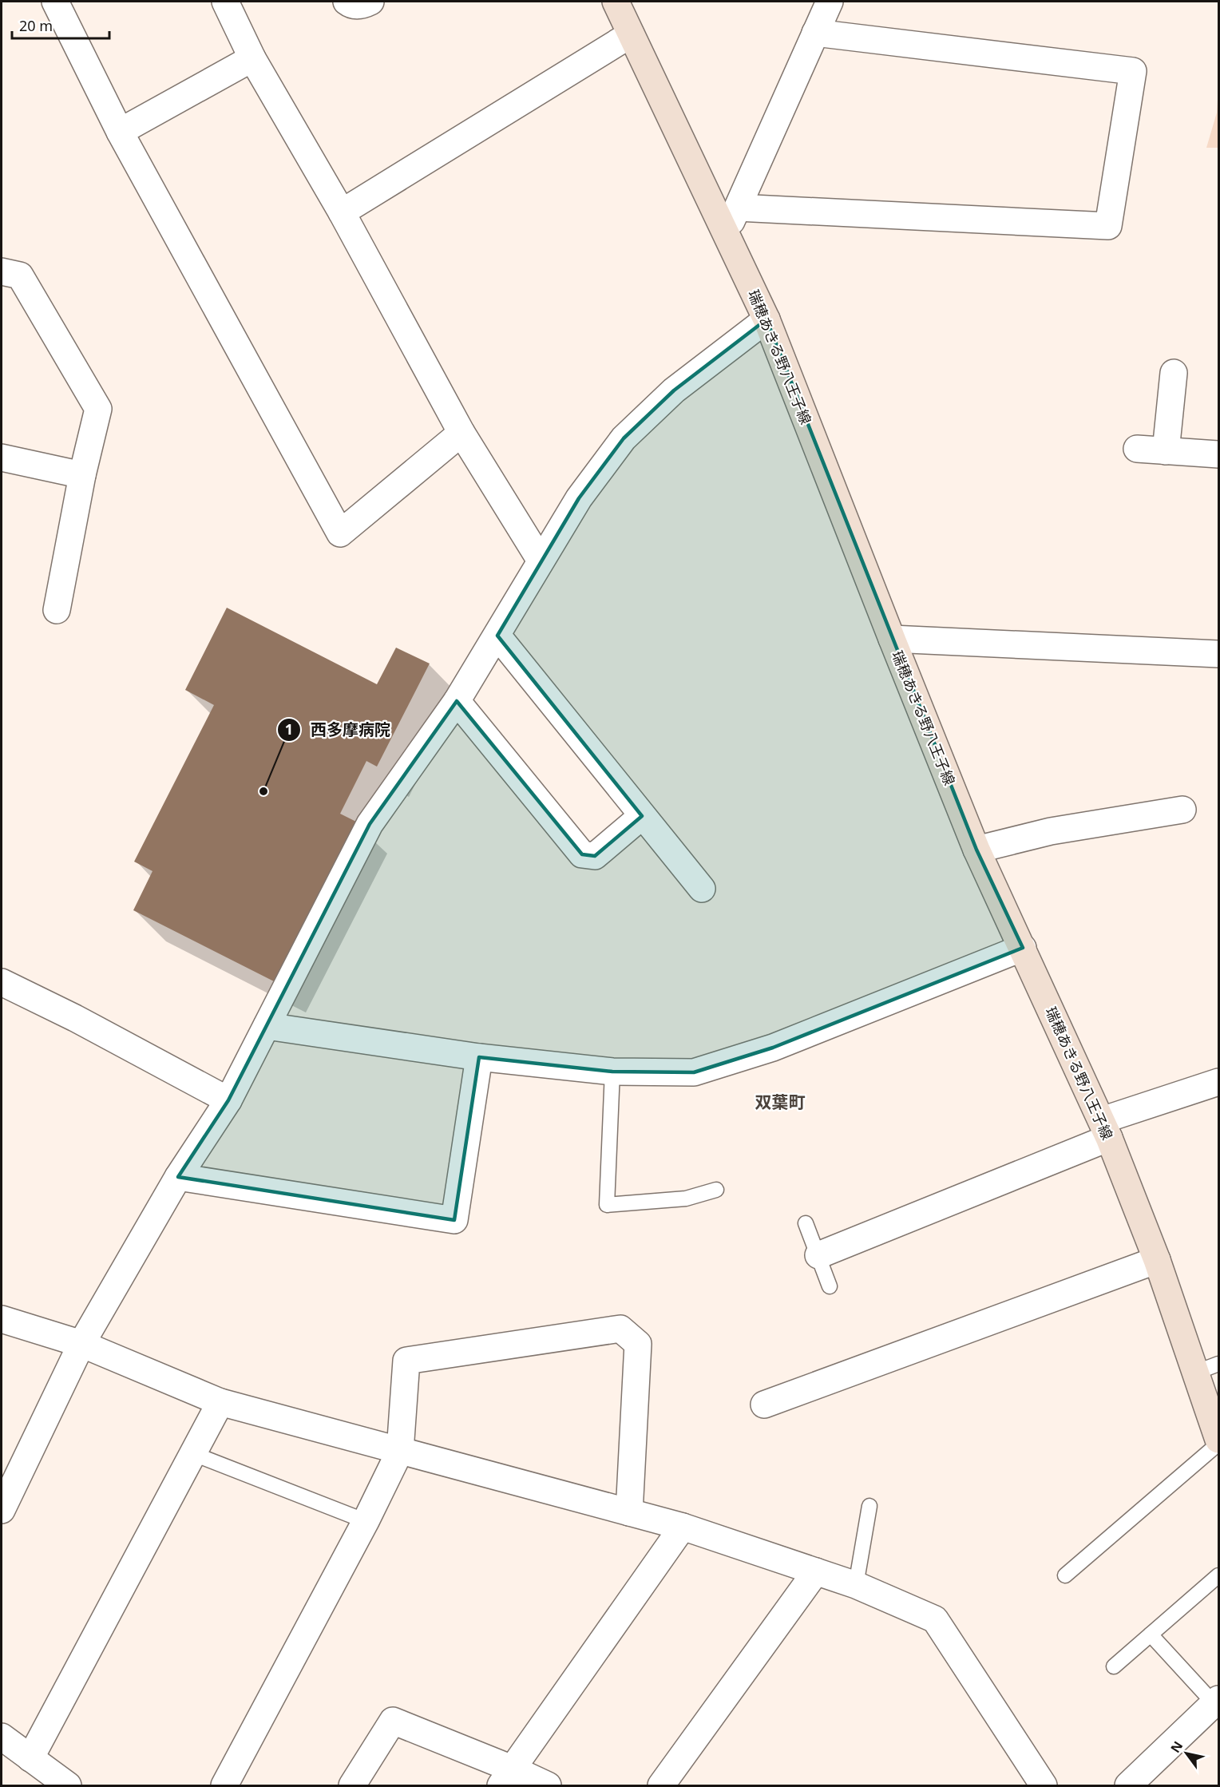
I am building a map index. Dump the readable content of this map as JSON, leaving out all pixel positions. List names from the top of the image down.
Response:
{
  "streets": {
    "main road": ["瑞穂あきる野八王子線"]
  },
  "districts": ["双葉町"],
  "places": ["西多摩病院"],
  "scale_bar": "20 m",
  "north": "top left"
}
